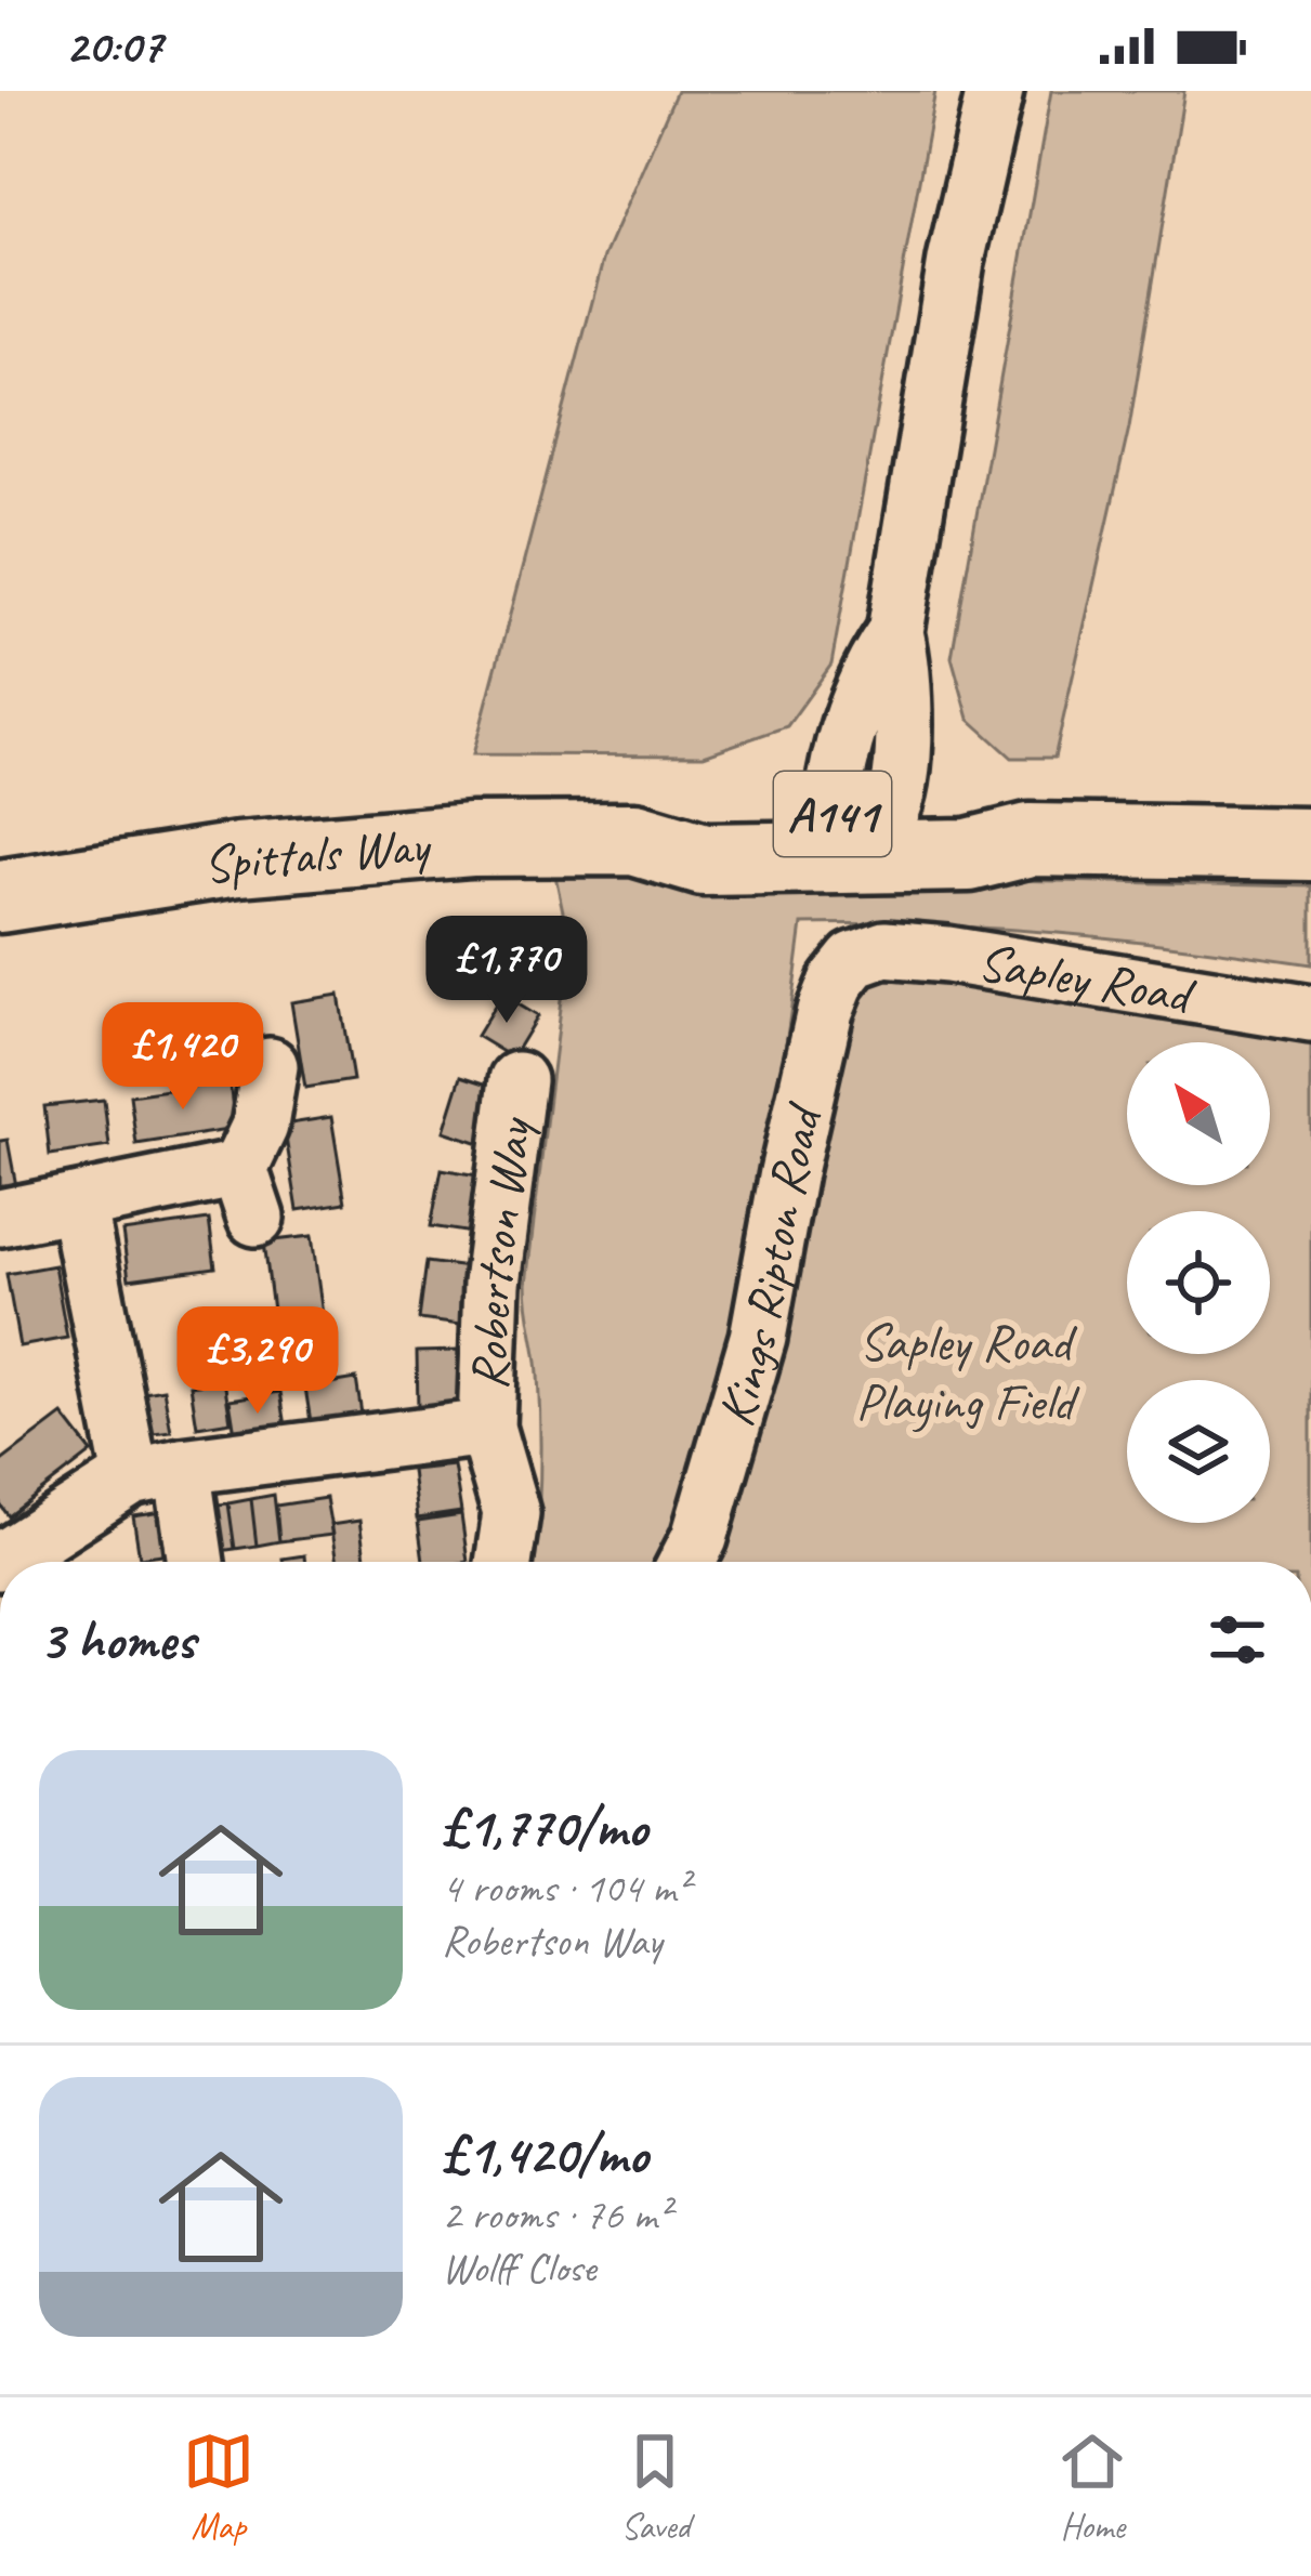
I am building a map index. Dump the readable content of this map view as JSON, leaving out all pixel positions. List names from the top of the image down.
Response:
{
  "streets": {
    "highway": ["A141", "Spittals Way"],
    "street": ["Sapley Road", "Robertson Way", "Kings Ripton Road"]
  },
  "crossings": [
    ["Sapley Road", "Kings Ripton Road"]
  ],
  "parks": ["Sapley Road Playing Field"],
  "north": "top left",
  "page": {
    "status": "20:07",
    "price": ["£1,770", "£1,420", "£3,290"],
    "heading": "3 homes",
    "list": [
      {
        "name": "£1,770/mo",
        "note": "4 rooms · 104 m² · Robertson Way"
      },
      {
        "name": "£1,420/mo",
        "note": "2 rooms · 76 m² · Wolff Close"
      }
    ],
    "tabs": ["Map", "Saved", "Home"]
  }
}
